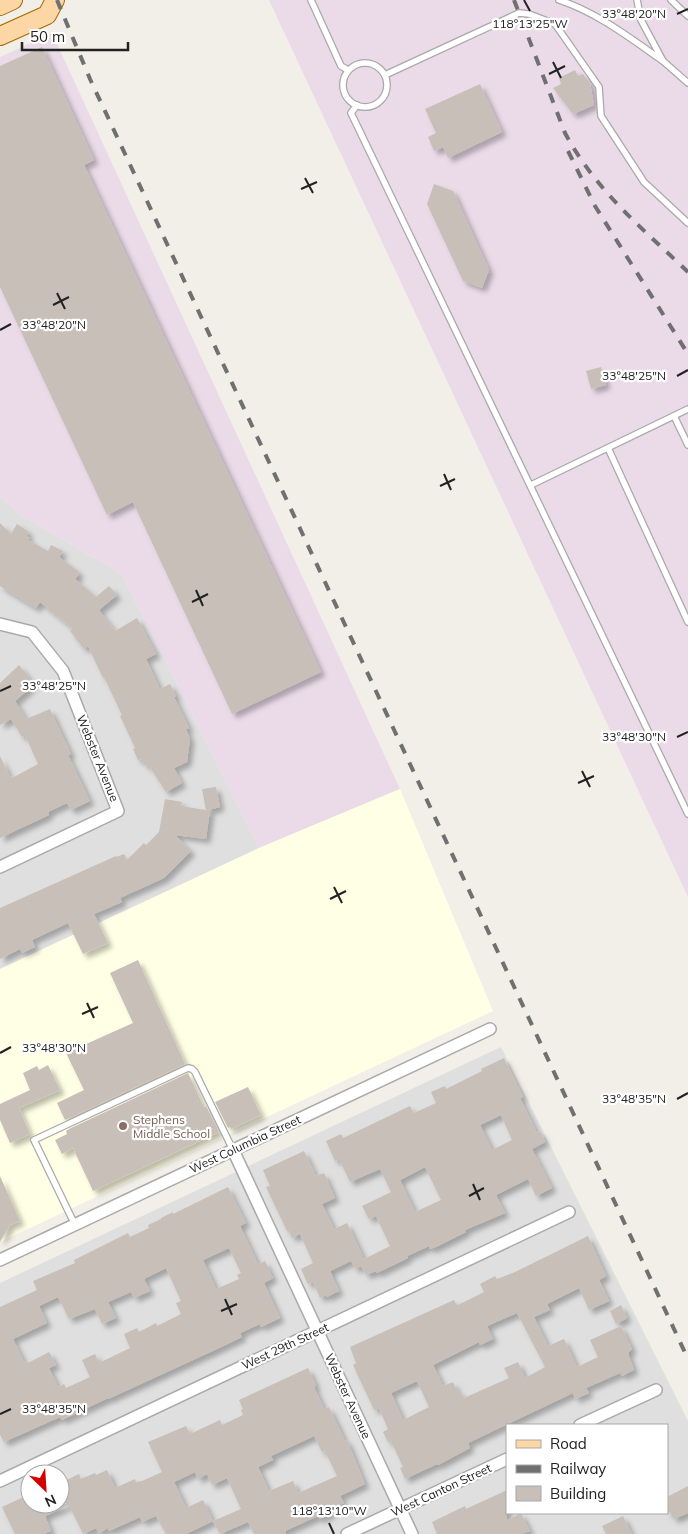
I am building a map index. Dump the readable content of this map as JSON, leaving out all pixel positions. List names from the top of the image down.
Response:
{
  "streets": {
    "street": [
      "Webster Avenue",
      "West Columbia Street",
      "West 29th Street",
      "West Canton Street"
    ]
  },
  "crossings": [
    ["Webster Avenue", "West Columbia Street"],
    ["Webster Avenue", "West 29th Street"],
    ["Webster Avenue", "West Canton Street"]
  ],
  "places": ["Stephens Middle School"],
  "legend": ["Road", "Railway", "Building"],
  "scale_bar": "50 m",
  "north": "bottom right",
  "coordinates": [
    "33°48'20\"N",
    "118°13'25\"W",
    "33°48'25\"N",
    "33°48'30\"N",
    "33°48'35\"N",
    "118°13'10\"W"
  ]
}
